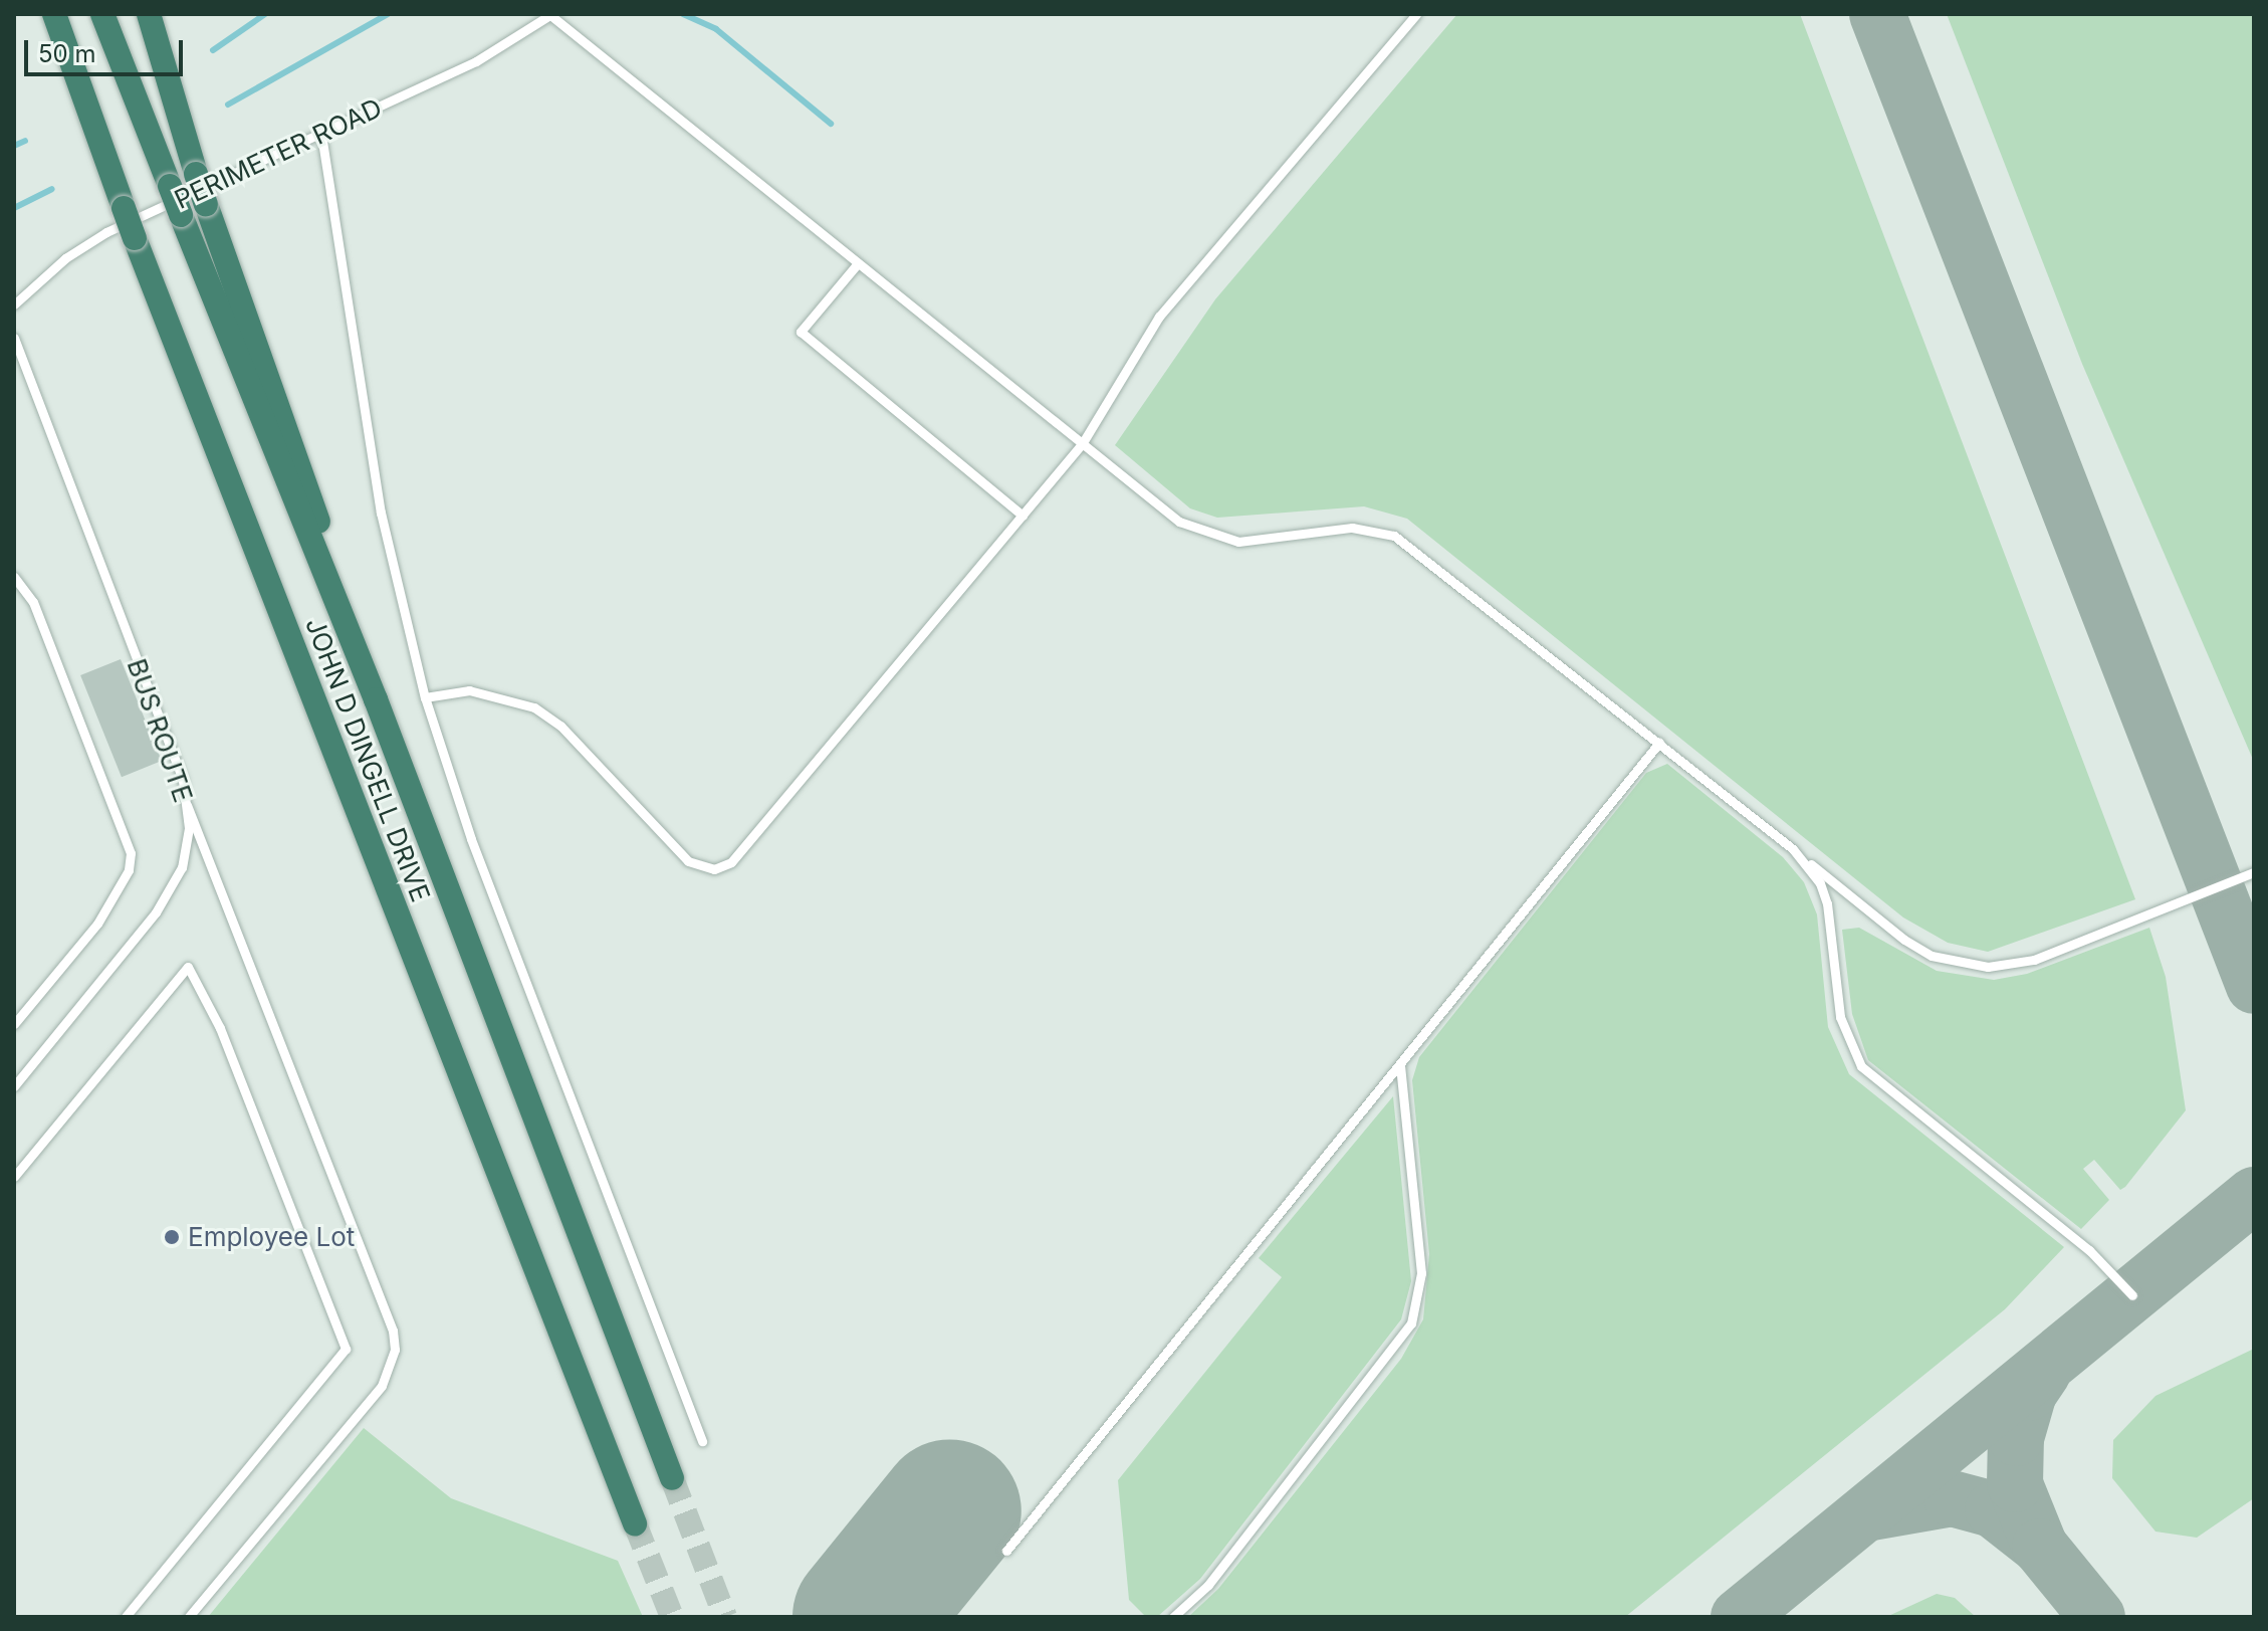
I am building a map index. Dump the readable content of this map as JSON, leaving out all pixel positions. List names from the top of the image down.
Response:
{
  "streets": {
    "highway": ["JOHN D DINGELL DRIVE"],
    "lane": ["PERIMETER ROAD", "BUS ROUTE"]
  },
  "places": ["Employee Lot"],
  "scale_bar": "50 m"
}
